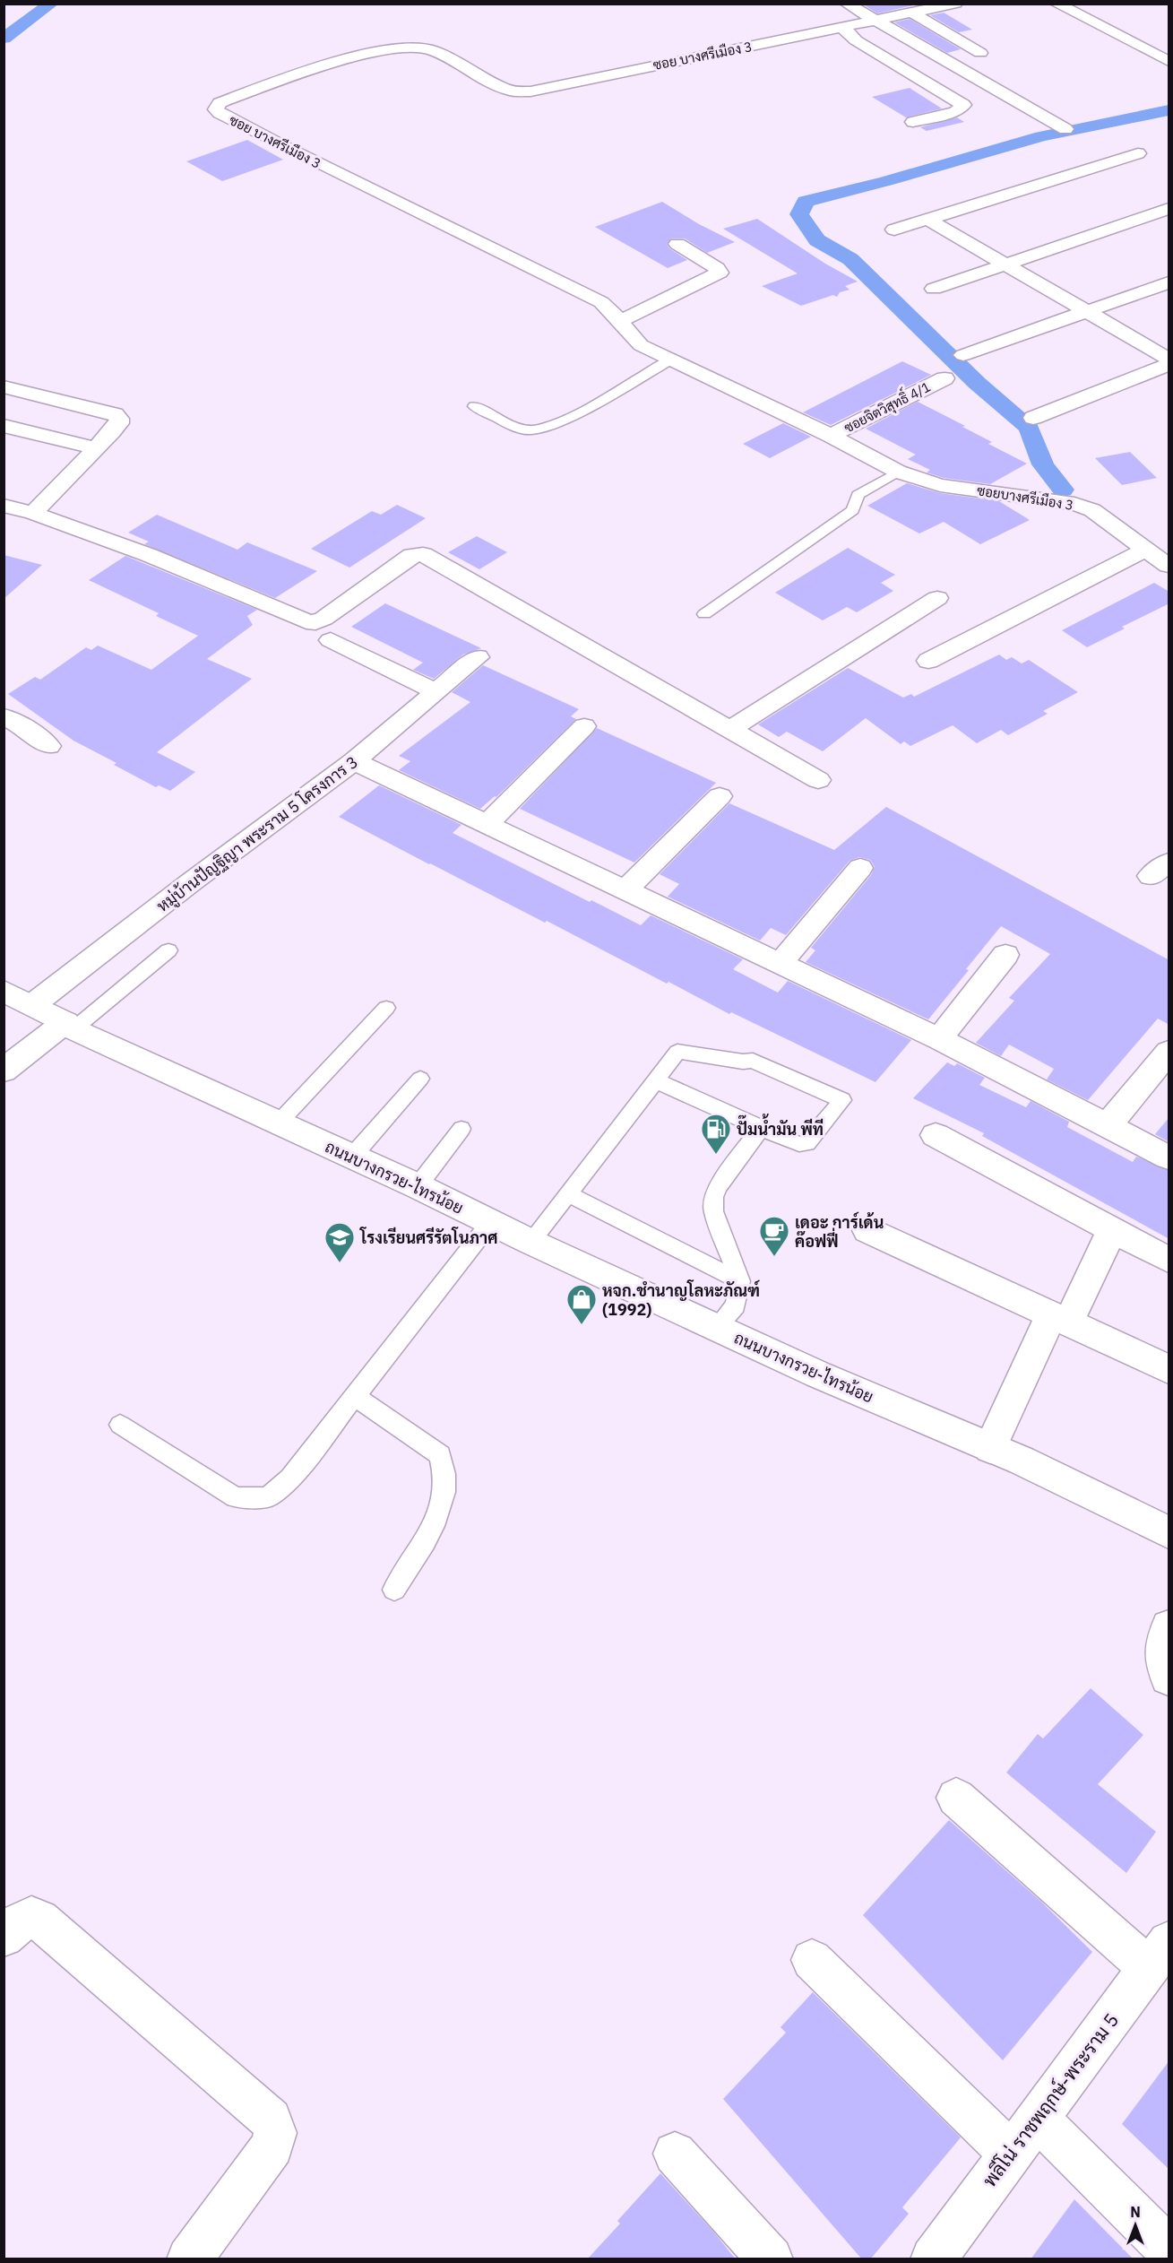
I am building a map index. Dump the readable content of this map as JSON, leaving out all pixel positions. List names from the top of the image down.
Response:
{
  "streets": {
    "street": [
      "ซอย บางศรีเมือง 3",
      "ซอยจิตวิสุทธิ์ 4/1",
      "ซอยบางศรีเมือง 3",
      "หมู่บ้านปัญฐิญา พระราม 5 โครงการ 3",
      "ถนนบางกรวย-ไทรน้อย",
      "พลีโน่ ราชพฤกษ์-พระราม 5"
    ]
  },
  "crossings": [
    ["ซอย บางศรีเมือง 3", "ซอยจิตวิสุทธิ์ 4/1"],
    ["ซอย บางศรีเมือง 3", "ซอยบางศรีเมือง 3"],
    ["หมู่บ้านปัญฐิญา พระราม 5 โครงการ 3", "ถนนบางกรวย-ไทรน้อย"]
  ],
  "places": {
    "fuel station": ["ปั๊มน้ำมัน พีที"],
    "cafe": ["เดอะ การ์เด้น ค๊อฟฟี่"],
    "school or university": ["โรงเรียนศรีรัตโนภาศ"],
    "shop": ["หจก.ชำนาญโลหะภัณฑ์ (1992)"]
  },
  "north": "top"
}
